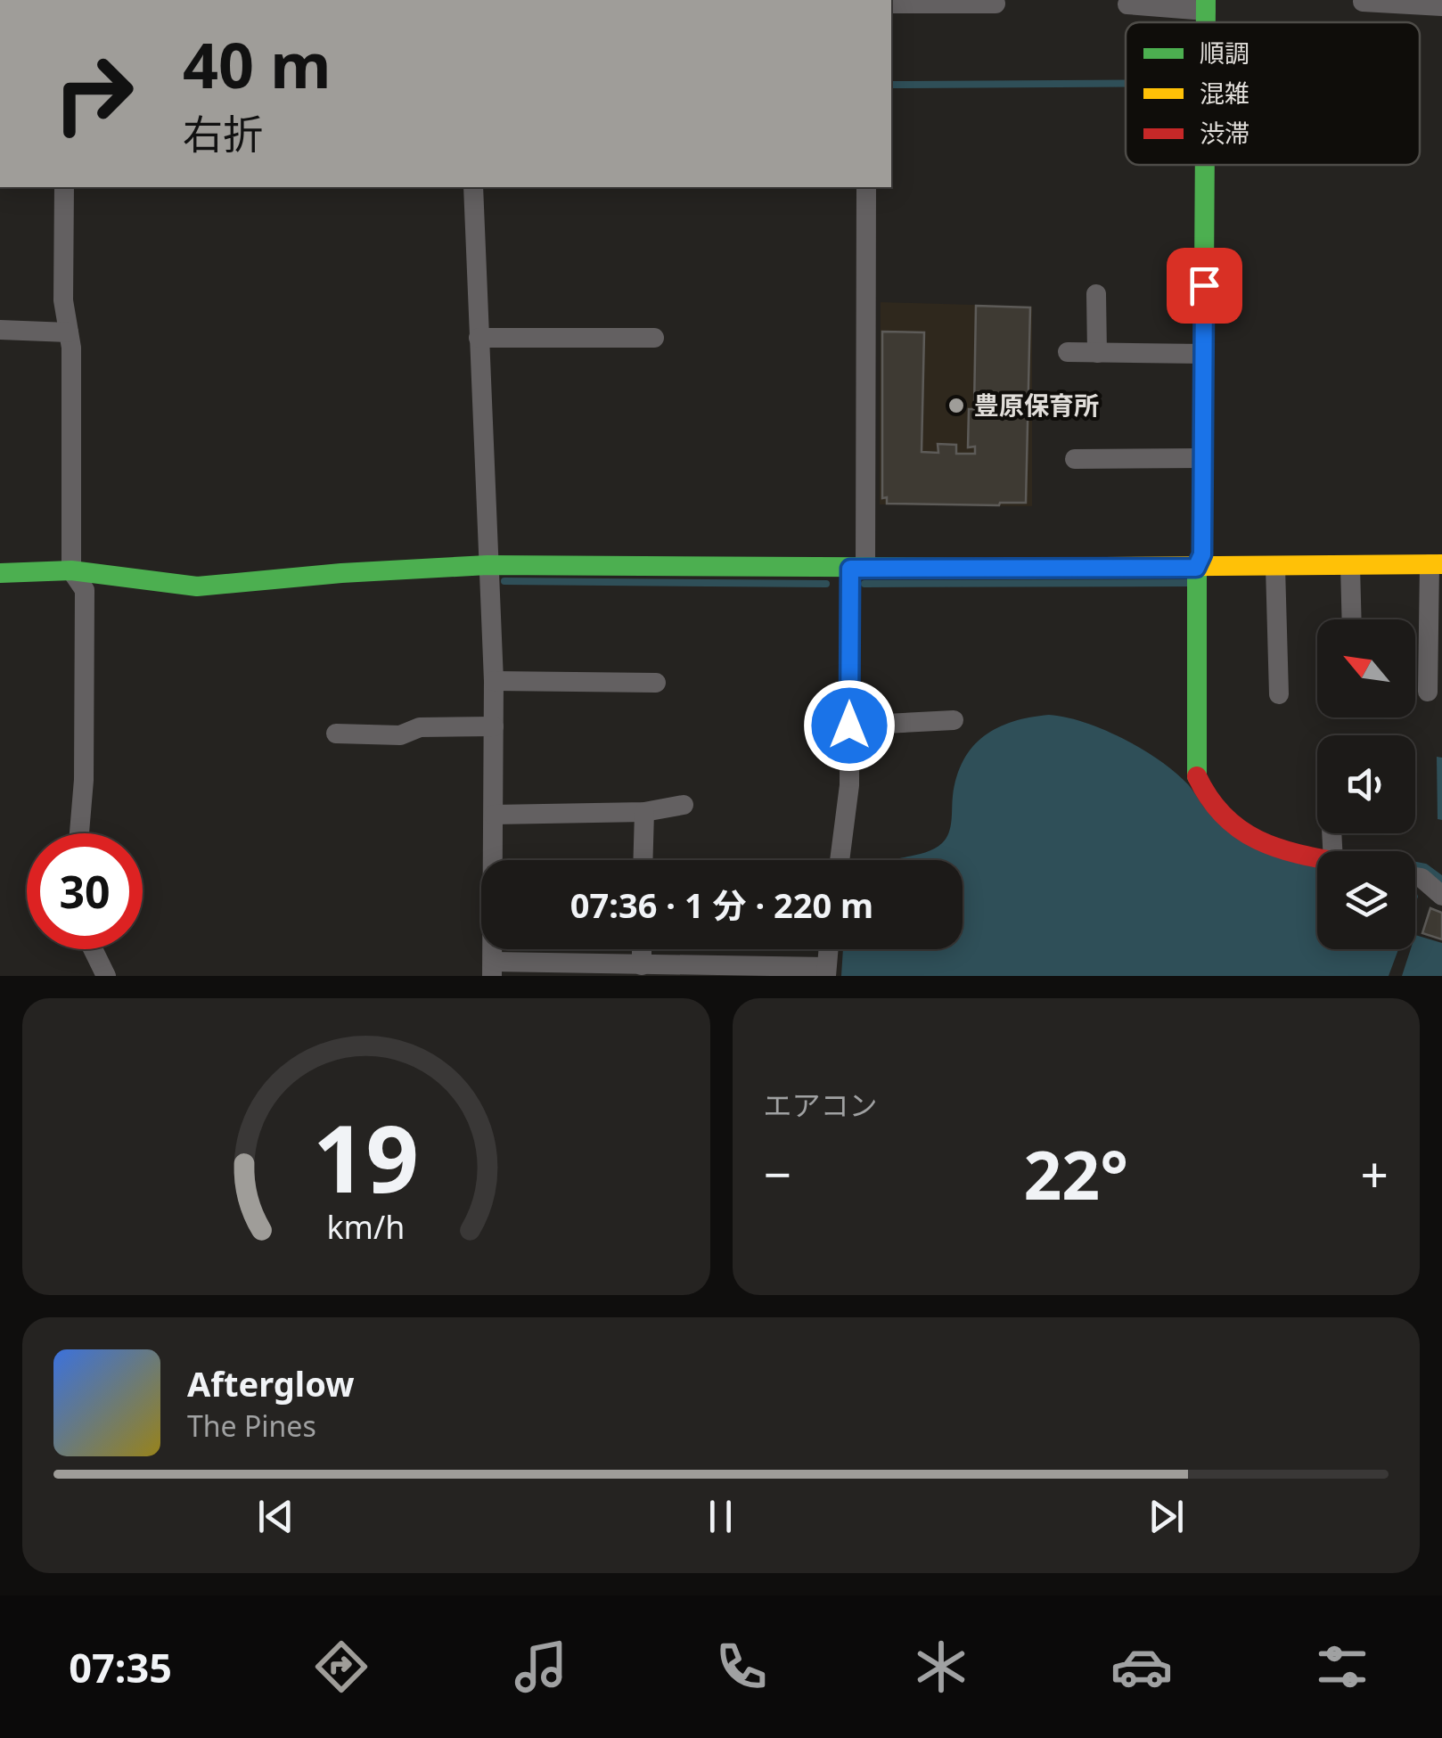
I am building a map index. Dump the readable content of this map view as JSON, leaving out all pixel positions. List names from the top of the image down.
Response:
{
  "places": ["豊原保育所"],
  "legend": ["順調", "混雑", "渋滞"],
  "north": "top left",
  "page": {
    "turn": ["40 m", "右折"],
    "limit": "30",
    "trip": "07:36 · 1 分 · 220 m",
    "tile": "エアコン",
    "heat": ["−", "22°", "+"],
    "song": ["Afterglow", "The Pines"],
    "tabs": "07:35",
    "gauge": ["19", "km/h"]
  }
}
